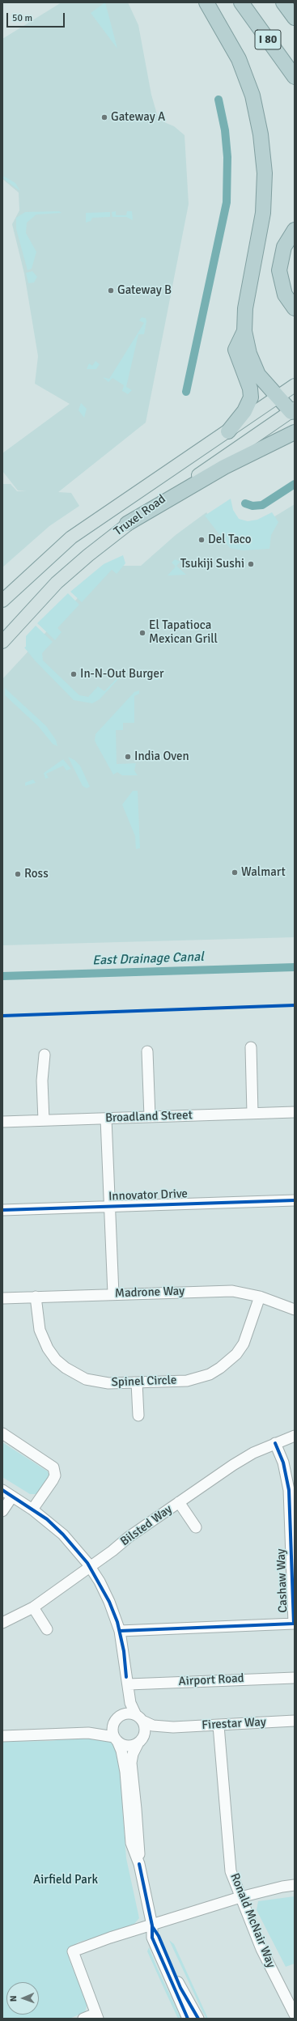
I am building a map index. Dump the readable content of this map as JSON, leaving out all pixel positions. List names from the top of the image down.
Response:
{
  "streets": {
    "highway": ["I 80"],
    "main road": ["Truxel Road"],
    "street": [
      "Broadland Street",
      "Innovator Drive",
      "Madrone Way",
      "Spinel Circle",
      "Bilsted Way",
      "Cashaw Way",
      "Airport Road",
      "Firestar Way",
      "Ronald McNair Way"
    ]
  },
  "crossings": [
    ["Madrone Way", "Spinel Circle"],
    ["Bilsted Way", "Cashaw Way"],
    ["Firestar Way", "Ronald McNair Way"]
  ],
  "water": ["East Drainage Canal"],
  "parks": ["Airfield Park"],
  "places": [
    "Gateway A",
    "Gateway B",
    "Del Taco",
    "Tsukiji Sushi",
    "El Tapatioca Mexican Grill",
    "In-N-Out Burger",
    "India Oven",
    "Walmart",
    "Ross"
  ],
  "scale_bar": "50 m",
  "north": "left"
}
